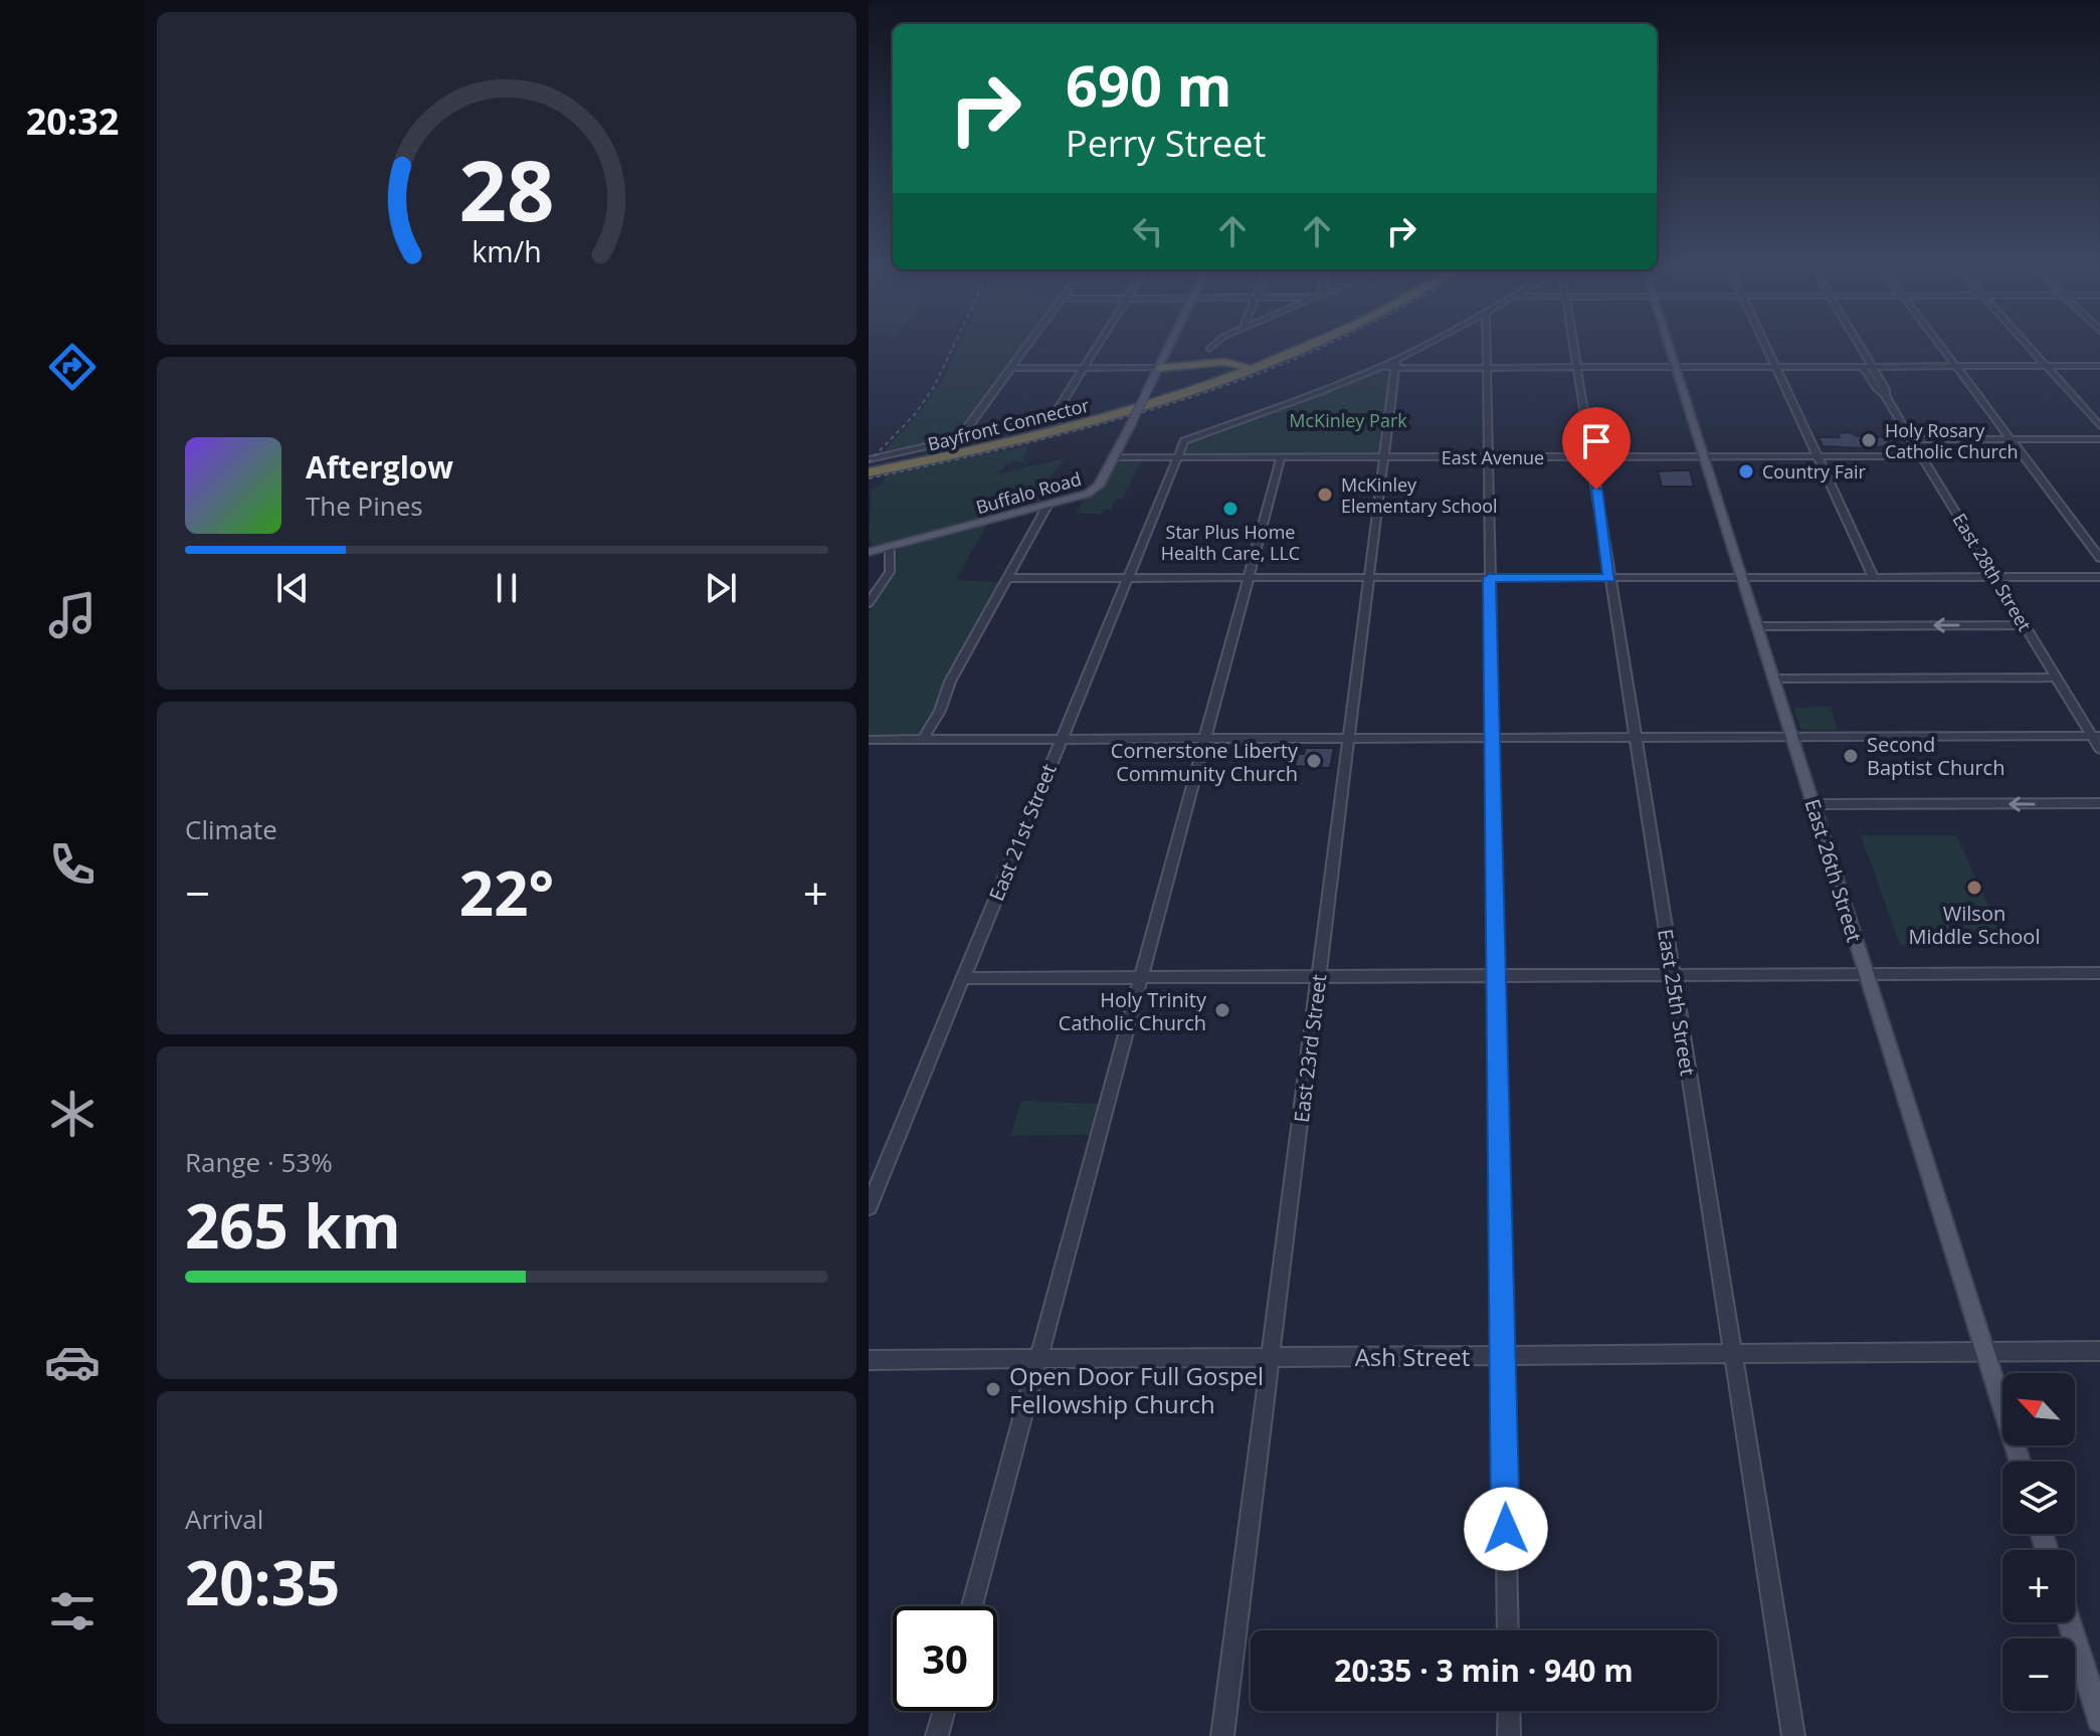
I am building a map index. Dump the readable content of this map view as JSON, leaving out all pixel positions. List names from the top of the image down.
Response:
{
  "streets": {
    "highway": ["Bayfront Connector"],
    "main road": ["Buffalo Road", "East 26th Street"],
    "street": [
      "East Avenue",
      "East 28th Street",
      "East 21st Street",
      "East 25th Street",
      "East 23rd Street",
      "Ash Street"
    ]
  },
  "crossings": [
    ["East Avenue", "Buffalo Road"],
    ["East Avenue", "East 28th Street"],
    ["East Avenue", "East 21st Street"],
    ["East Avenue", "East 26th Street"],
    ["East Avenue", "East 25th Street"],
    ["East Avenue", "East 23rd Street"],
    ["East 26th Street", "Ash Street"],
    ["East 25th Street", "Ash Street"],
    ["East 23rd Street", "Ash Street"]
  ],
  "parks": ["McKinley Park"],
  "places": [
    "Holy Rosary Catholic Church",
    "Country Fair",
    "McKinley Elementary School",
    "Star Plus Home Health Care, LLC",
    "Second Baptist Church",
    "Cornerstone Liberty Community Church",
    "Wilson Middle School",
    "Holy Trinity Catholic Church",
    "Open Door Full Gospel Fellowship Church"
  ],
  "north": "top left",
  "page": {
    "tabs": "20:32",
    "turn": ["690 m", "Perry Street"],
    "song": ["Afterglow", "The Pines"],
    "tile": [
      "Climate",
      ["Range · 53%", "265 km"],
      ["Arrival", "20:35"]
    ],
    "heat": ["−", "22°", "+"],
    "map_buttons": ["+", "−"],
    "limit": "30",
    "trip": "20:35 · 3 min · 940 m",
    "gauge": ["28", "km/h"]
  }
}
